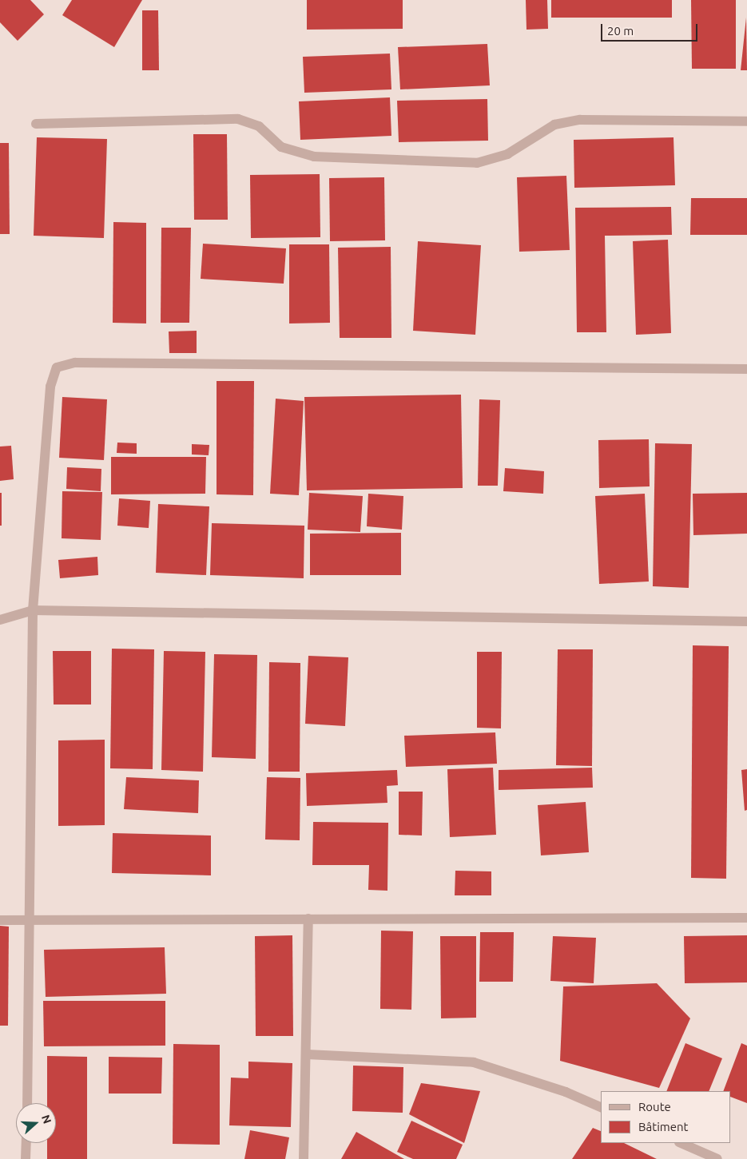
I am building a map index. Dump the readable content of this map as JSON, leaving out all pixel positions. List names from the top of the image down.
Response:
{
  "legend": ["Route", "Bâtiment"],
  "scale_bar": "20 m",
  "north": "right"
}
